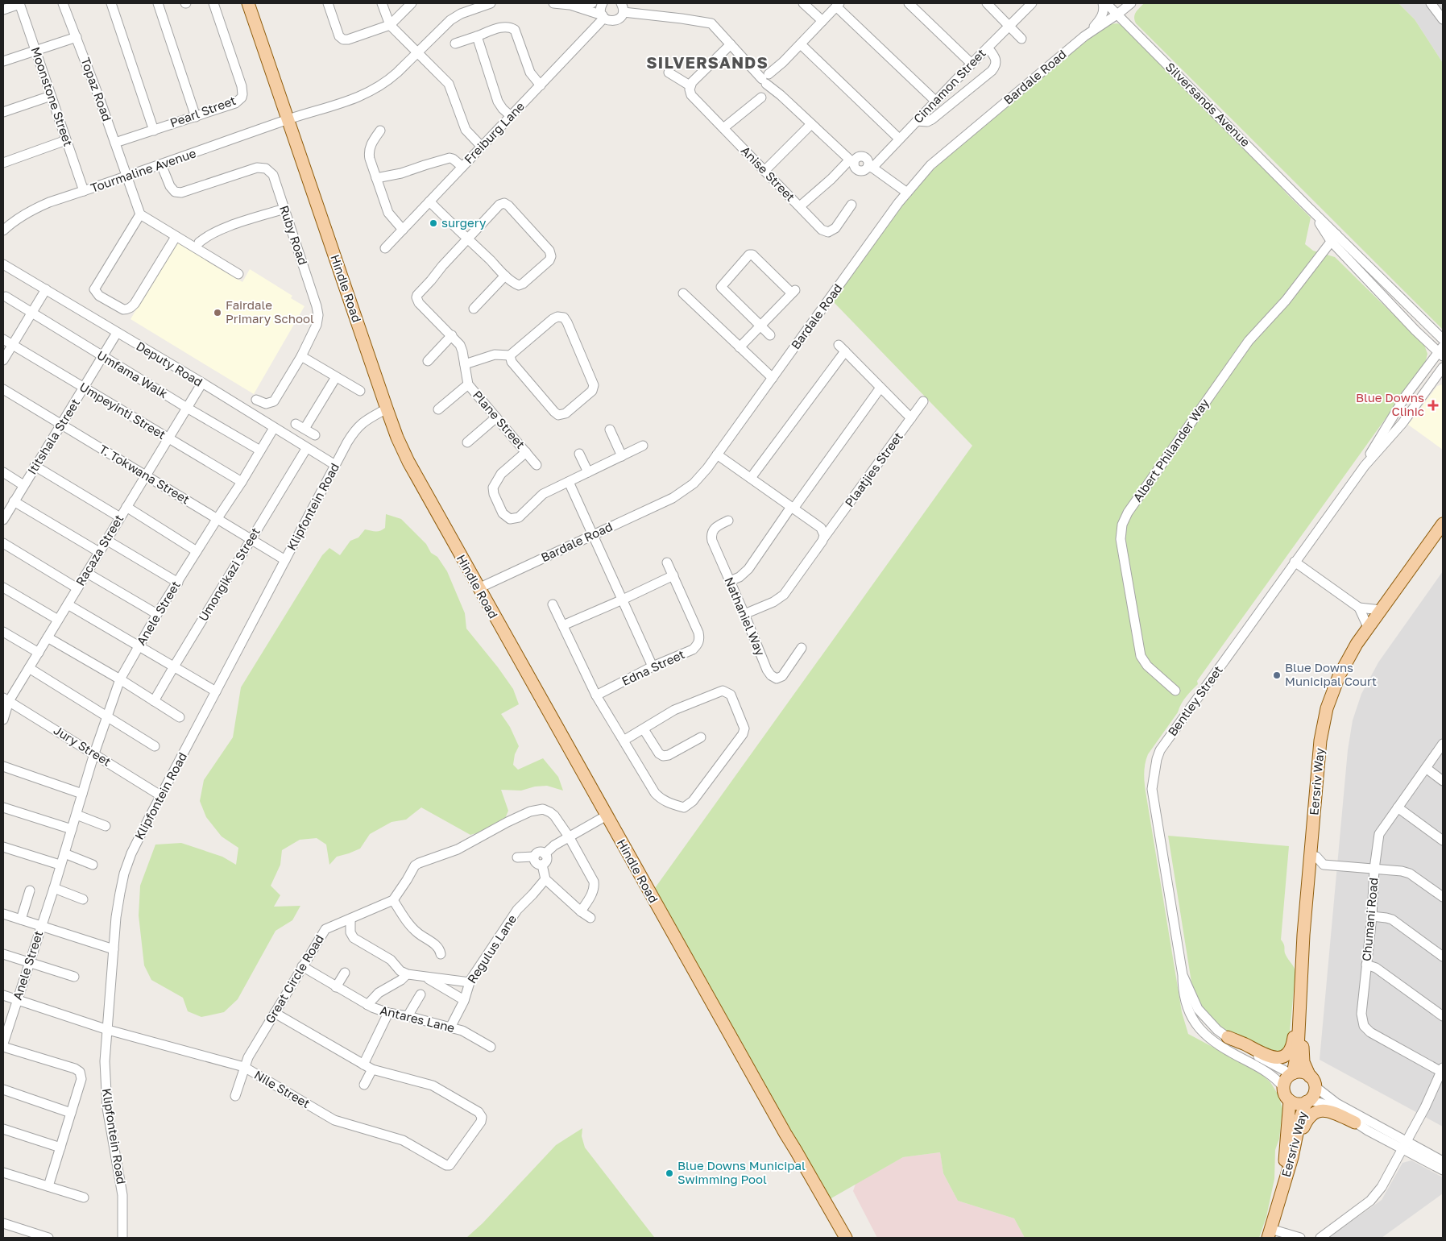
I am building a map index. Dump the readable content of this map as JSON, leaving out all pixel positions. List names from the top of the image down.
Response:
{
  "streets": {
    "main road": ["Hindle Road", "Eersriv Way"],
    "street": [
      "Bardale Road",
      "Cinnamon Street",
      "Topaz Road",
      "Moonstone Street",
      "Silversands Avenue",
      "Pearl Street",
      "Freiburg Lane",
      "Tourmaline Avenue",
      "Anise Street",
      "Ruby Road",
      "Deputy Road",
      "Umfama Walk",
      "Umpeyinti Street",
      "Plane Street",
      "Ititshala Street",
      "Albert Philander Way",
      "Plaatjies Street",
      "T. Tokwana Street",
      "Klipfontein Road",
      "Racaza Street",
      "Umongikazi Street",
      "Anele Street",
      "Nathaniel Way",
      "Edna Street",
      "Bentley Street",
      "Jury Street",
      "Chumani Road",
      "Regulus Lane",
      "Great Circle Road",
      "Antares Lane",
      "Nile Street"
    ]
  },
  "crossings": [
    ["Bardale Road", "Silversands Avenue"],
    ["Bardale Road", "Hindle Road"],
    ["Topaz Road", "Pearl Street"],
    ["Topaz Road", "Tourmaline Avenue"],
    ["Moonstone Street", "Tourmaline Avenue"],
    ["Silversands Avenue", "Albert Philander Way"],
    ["Silversands Avenue", "Bentley Street"],
    ["Tourmaline Avenue", "Ruby Road"],
    ["Tourmaline Avenue", "Hindle Road"],
    ["Hindle Road", "Klipfontein Road"],
    ["Deputy Road", "Ititshala Street"],
    ["Deputy Road", "Klipfontein Road"],
    ["Deputy Road", "Racaza Street"],
    ["Deputy Road", "Umongikazi Street"],
    ["Deputy Road", "Anele Street"],
    ["Umfama Walk", "Ititshala Street"],
    ["Umfama Walk", "Racaza Street"],
    ["Umfama Walk", "Anele Street"],
    ["Umpeyinti Street", "Ititshala Street"],
    ["Umpeyinti Street", "Racaza Street"],
    ["Umpeyinti Street", "Anele Street"],
    ["Ititshala Street", "T. Tokwana Street"],
    ["Plaatjies Street", "Nathaniel Way"],
    ["T. Tokwana Street", "Klipfontein Road"],
    ["T. Tokwana Street", "Racaza Street"],
    ["T. Tokwana Street", "Umongikazi Street"],
    ["T. Tokwana Street", "Anele Street"],
    ["Klipfontein Road", "Jury Street"],
    ["Klipfontein Road", "Nile Street"],
    ["Racaza Street", "Jury Street"],
    ["Anele Street", "Jury Street"],
    ["Anele Street", "Nile Street"],
    ["Bentley Street", "Eersriv Way"],
    ["Regulus Lane", "Antares Lane"],
    ["Great Circle Road", "Antares Lane"],
    ["Great Circle Road", "Nile Street"]
  ],
  "districts": ["SILVERSANDS"],
  "places": {
    "other": [
      "surgery",
      "Fairdale Primary School",
      "Blue Downs Municipal Court",
      "Blue Downs Municipal Swimming Pool"
    ],
    "health": ["Blue Downs Clinic"]
  }
}
